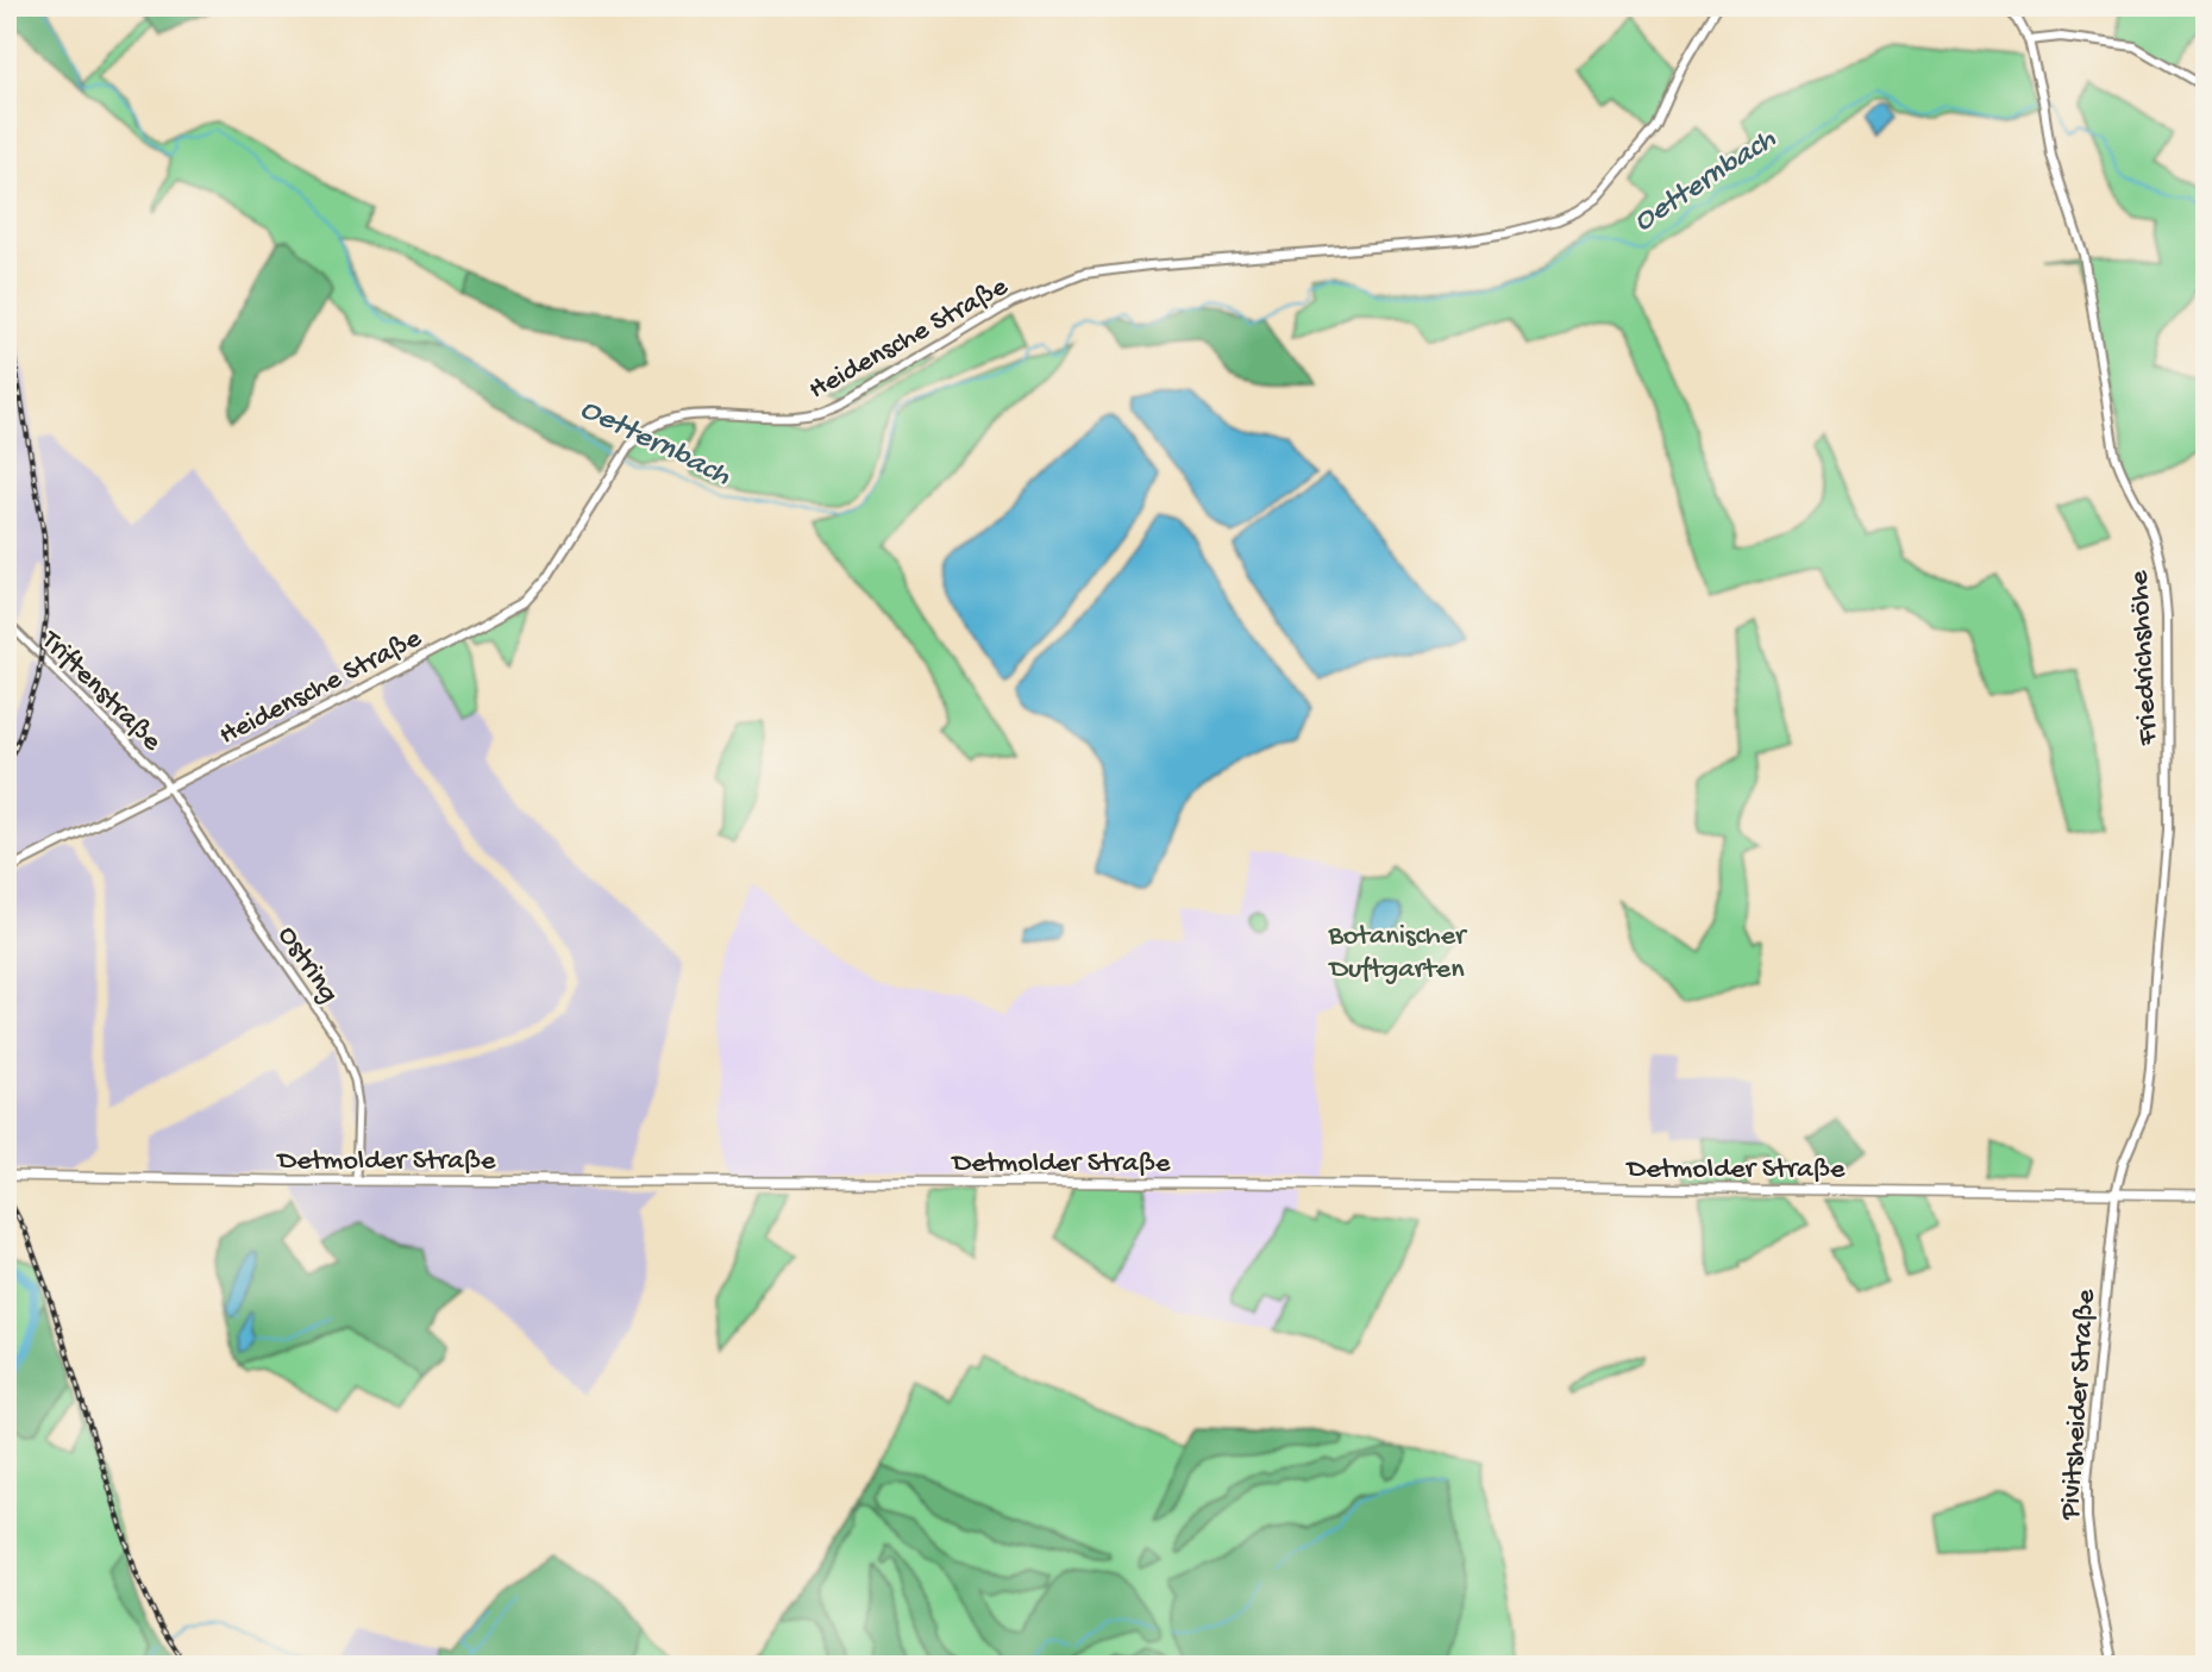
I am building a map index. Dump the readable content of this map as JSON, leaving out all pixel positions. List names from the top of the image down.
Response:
{
  "streets": {
    "main road": [
      "Heidensche Straße",
      "Friedrichshöhe",
      "Detmolder Straße",
      "Pivitsheider Straße"
    ],
    "street": ["Triftenstraße", "Ostring"]
  },
  "crossings": [
    ["Heidensche Straße", "Triftenstraße"],
    ["Heidensche Straße", "Ostring"],
    ["Friedrichshöhe", "Detmolder Straße"],
    ["Friedrichshöhe", "Pivitsheider Straße"],
    ["Triftenstraße", "Ostring"],
    ["Ostring", "Detmolder Straße"],
    ["Detmolder Straße", "Pivitsheider Straße"]
  ],
  "water": ["Oetternbach"],
  "parks": ["Botanischer Duftgarten"]
}
